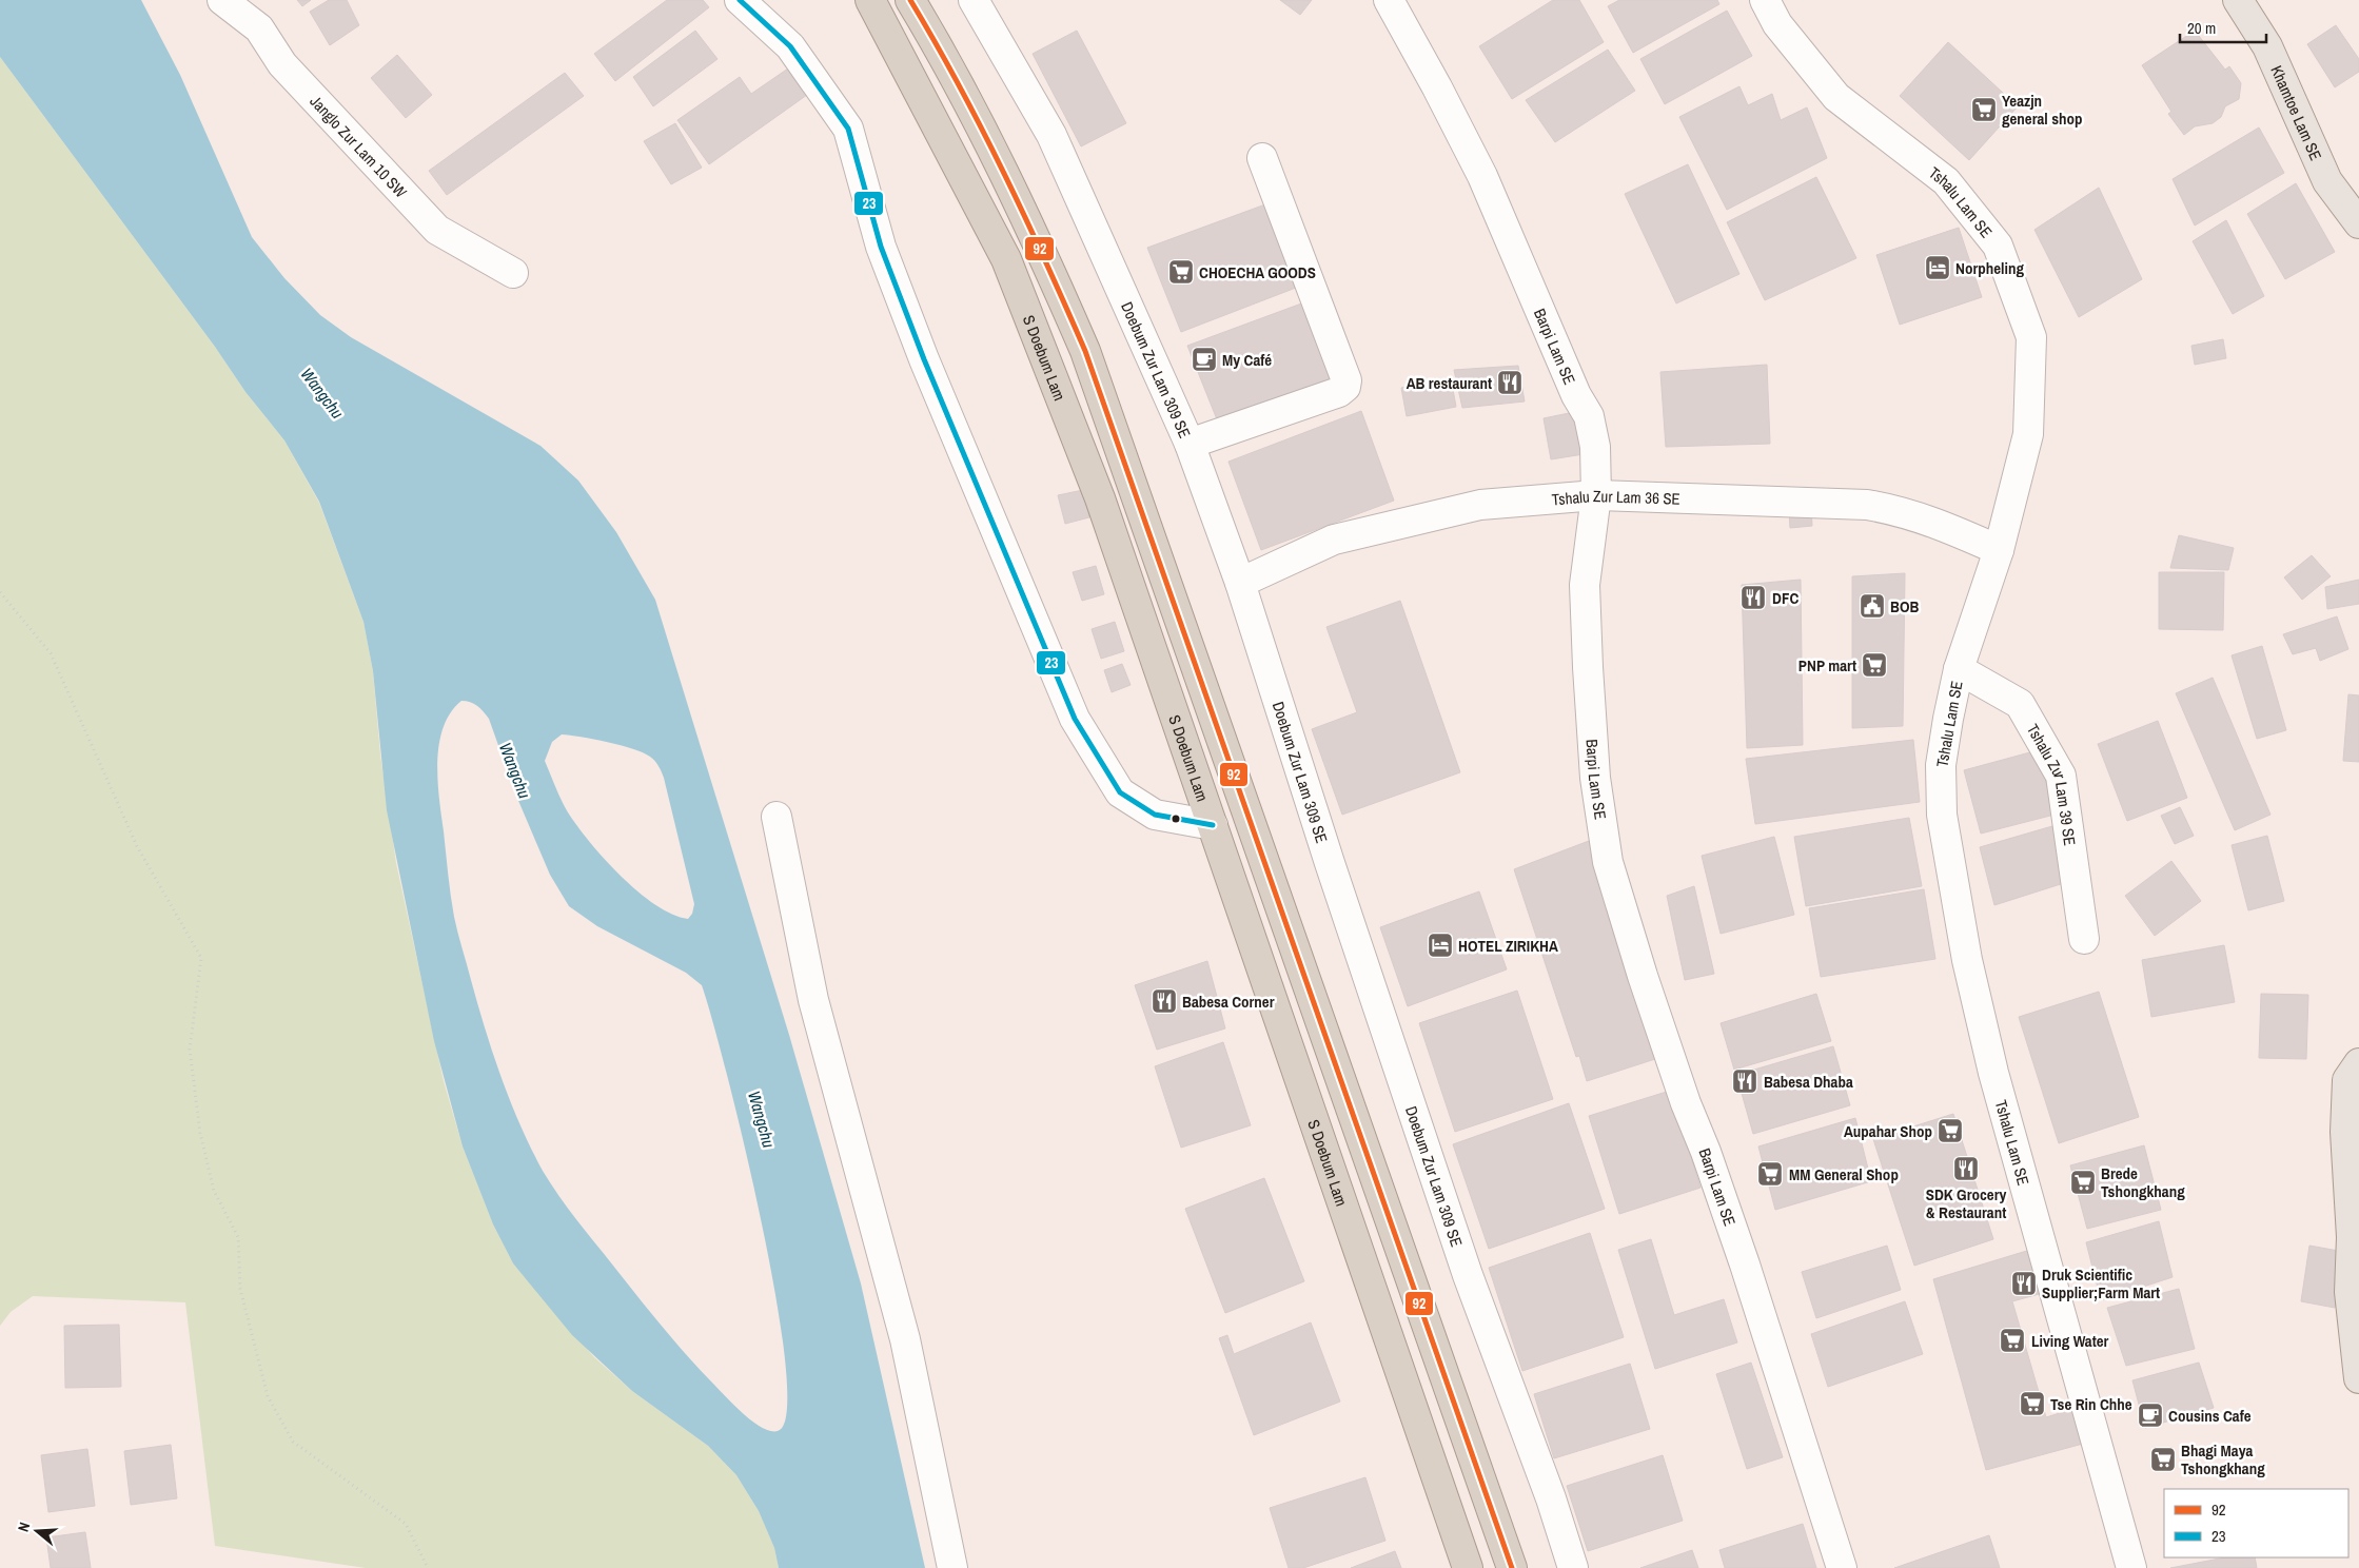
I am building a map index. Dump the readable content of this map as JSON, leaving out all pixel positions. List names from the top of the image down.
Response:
{
  "streets": {
    "highway": ["S Doebum Lam"],
    "main road": ["Khamtoe Lam SE"],
    "street": [
      "Janglo Zur Lam 10 SW",
      "Tshalu Lam SE",
      "Barpi Lam SE",
      "Doebum Zur Lam 309 SE",
      "Tshalu Zur Lam 36 SE",
      "Tshalu Zur Lam 39 SE"
    ]
  },
  "crossings": [
    ["Tshalu Lam SE", "Tshalu Zur Lam 36 SE"],
    ["Tshalu Lam SE", "Tshalu Zur Lam 39 SE"],
    ["Barpi Lam SE", "Tshalu Zur Lam 36 SE"],
    ["Doebum Zur Lam 309 SE", "Tshalu Zur Lam 36 SE"]
  ],
  "water": ["Wangchu"],
  "places": {
    "supermarket": [
      "Yeazjn general shop",
      "CHOECHA GOODS",
      "PNP mart",
      "Aupahar Shop",
      "MM General Shop",
      "Brede Tshongkhang",
      "Living Water",
      "Tse Rin Chhe",
      "Bhagi Maya Tshongkhang"
    ],
    "hotel": ["Norpheling", "HOTEL ZIRIKHA"],
    "cafe": ["My Café", "Cousins Cafe"],
    "restaurant": [
      "AB restaurant",
      "DFC",
      "Babesa Corner",
      "Babesa Dhaba",
      "SDK Grocery & Restaurant",
      "Druk Scientific Supplier;Farm Mart"
    ],
    "public building": ["BOB"]
  },
  "lines": ["transit line 92", "transit line 23"],
  "legend": ["92", "23"],
  "scale_bar": "20 m",
  "north": "left"
}
